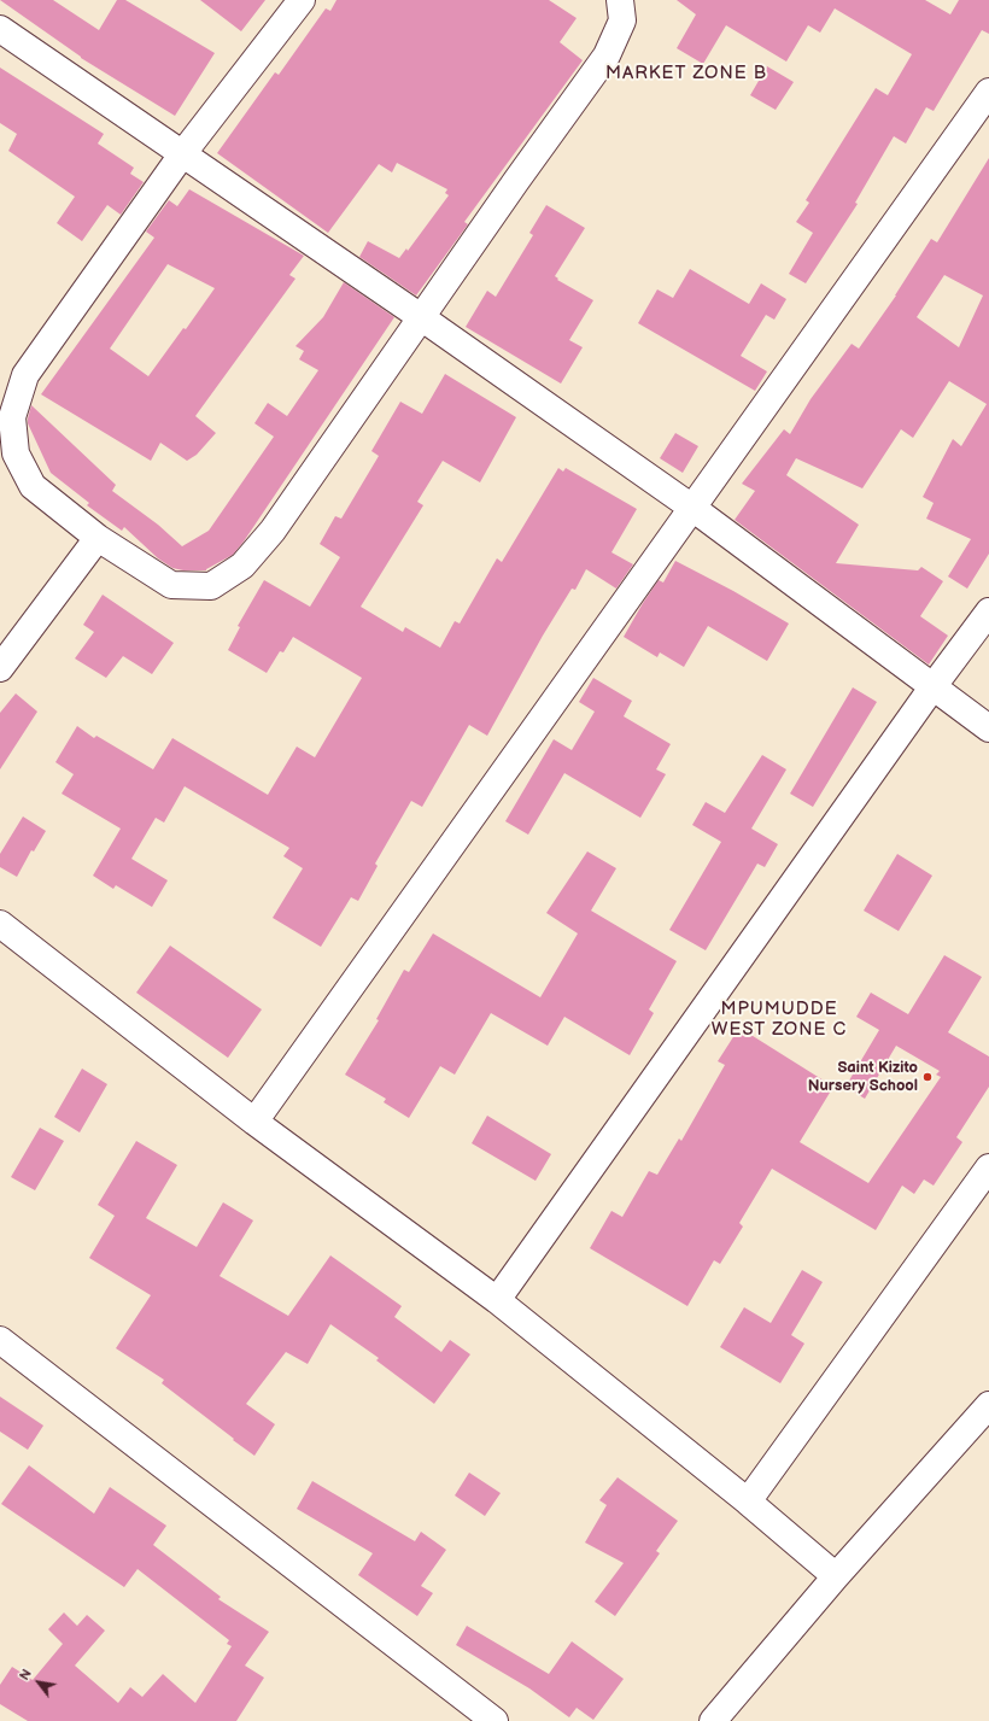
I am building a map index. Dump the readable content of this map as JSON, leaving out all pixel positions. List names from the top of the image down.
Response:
{
  "districts": ["MARKET ZONE B", "MPUMUDDE WEST ZONE C"],
  "places": ["Saint Kizito Nursery School"],
  "north": "top left"
}
